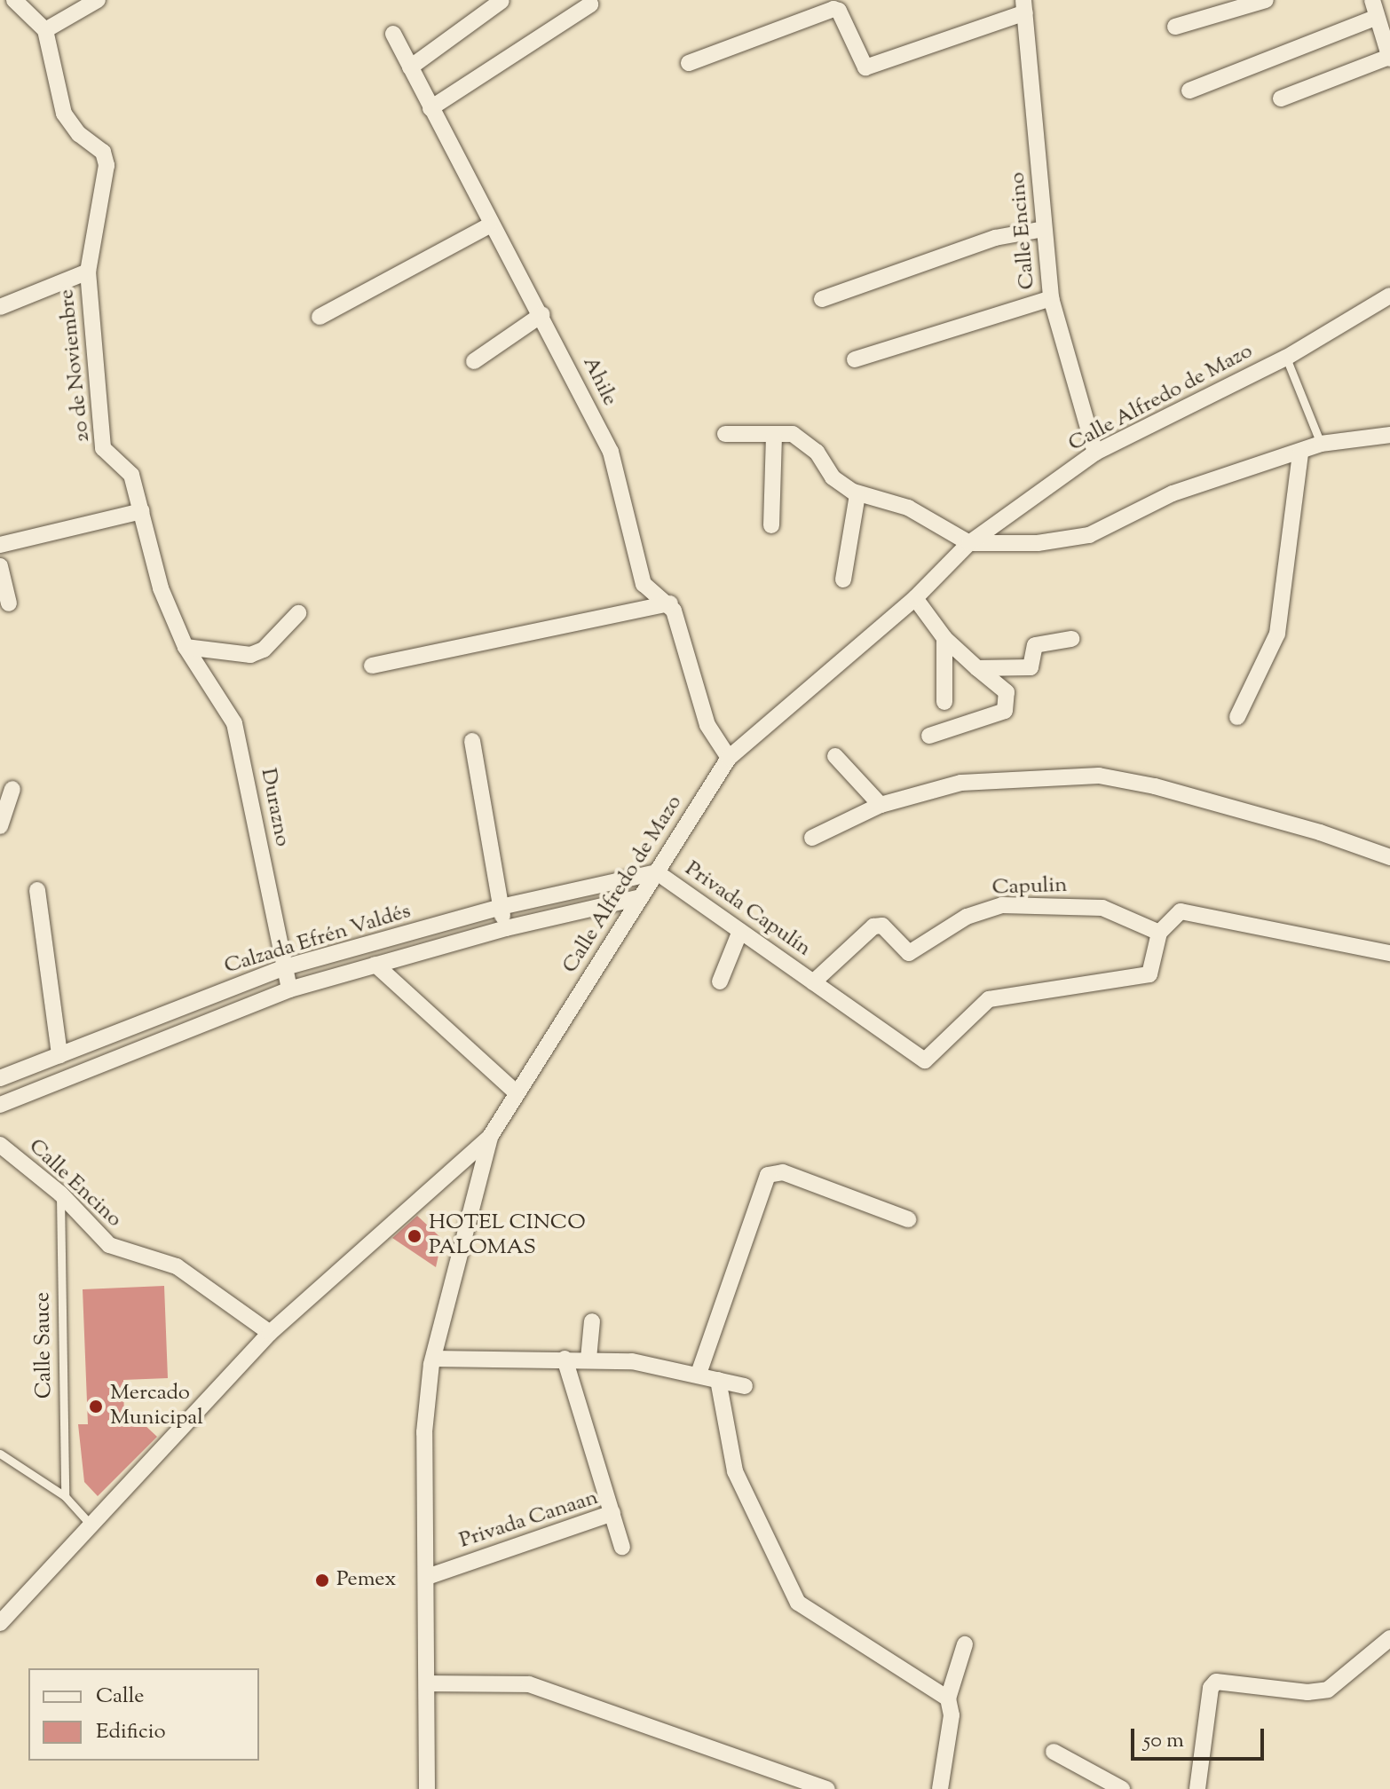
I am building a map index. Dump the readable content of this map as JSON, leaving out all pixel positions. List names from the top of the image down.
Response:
{
  "streets": {
    "street": [
      "Calle Encino",
      "20 de Noviembre",
      "Ahile",
      "Calle Alfredo de Mazo",
      "Durazno",
      "Capulin",
      "Privada Capulín",
      "Calzada Efrén Valdés",
      "Privada Canaan"
    ],
    "lane": ["Calle Sauce"]
  },
  "crossings": [
    ["Calle Encino", "Calle Alfredo de Mazo"],
    ["Calle Encino", "Calle Sauce"],
    ["20 de Noviembre", "Durazno"],
    ["Calle Alfredo de Mazo", "Privada Capulín"],
    ["Calle Alfredo de Mazo", "Calzada Efrén Valdés"],
    ["Durazno", "Calzada Efrén Valdés"],
    ["Capulin", "Privada Capulín"],
    ["Privada Capulín", "Calzada Efrén Valdés"]
  ],
  "places": ["HOTEL CINCO PALOMAS", "Mercado Municipal", "Pemex"],
  "legend": ["Calle", "Edificio"],
  "scale_bar": "50 m"
}
